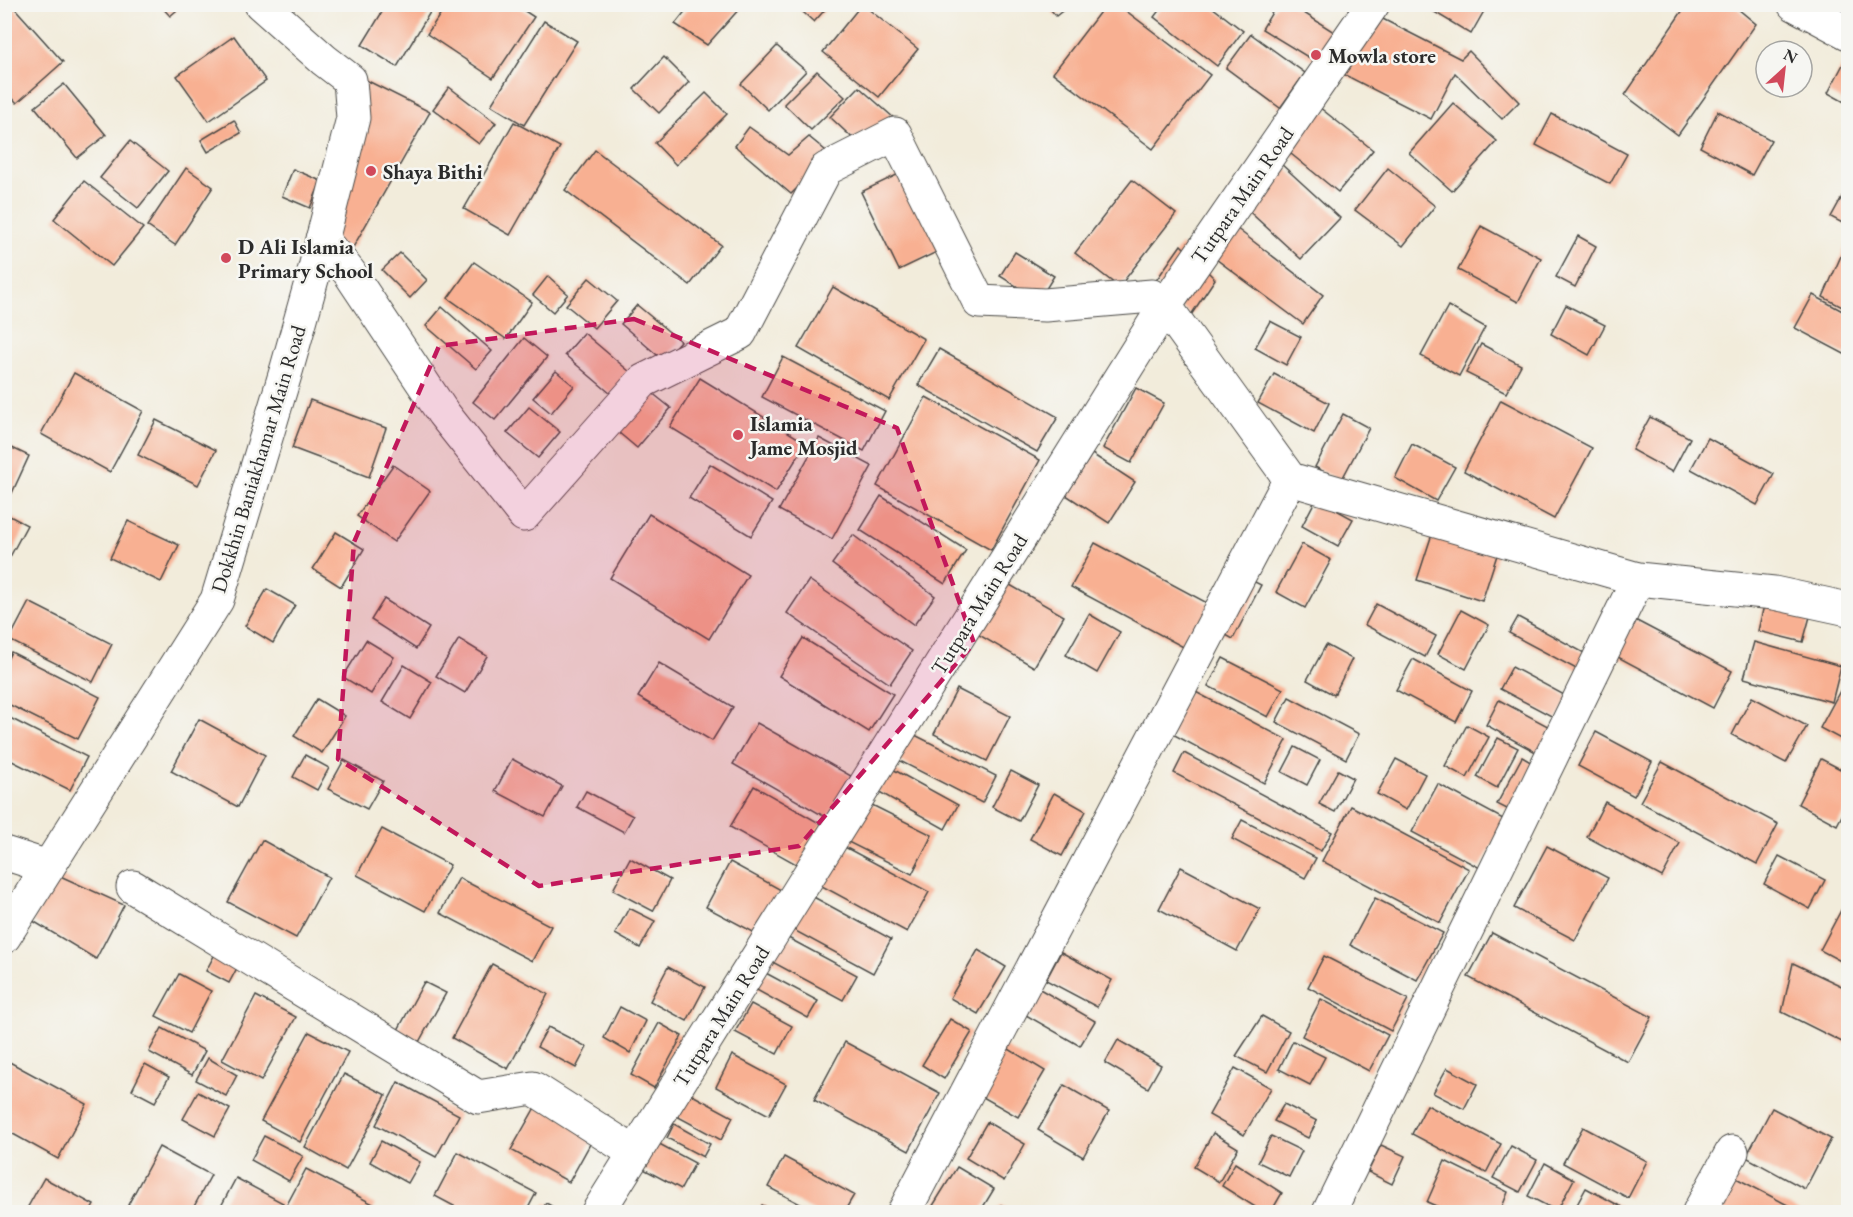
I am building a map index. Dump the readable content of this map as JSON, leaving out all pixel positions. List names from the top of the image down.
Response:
{
  "streets": {
    "street": ["Tutpara Main Road", "Dokkhin Baniakhamar Main Road"]
  },
  "places": [
    "Mowla store",
    "Shaya Bithi",
    "D Ali Islamia Primary School",
    "Islamia Jame Mosjid"
  ],
  "north": "top right"
}
